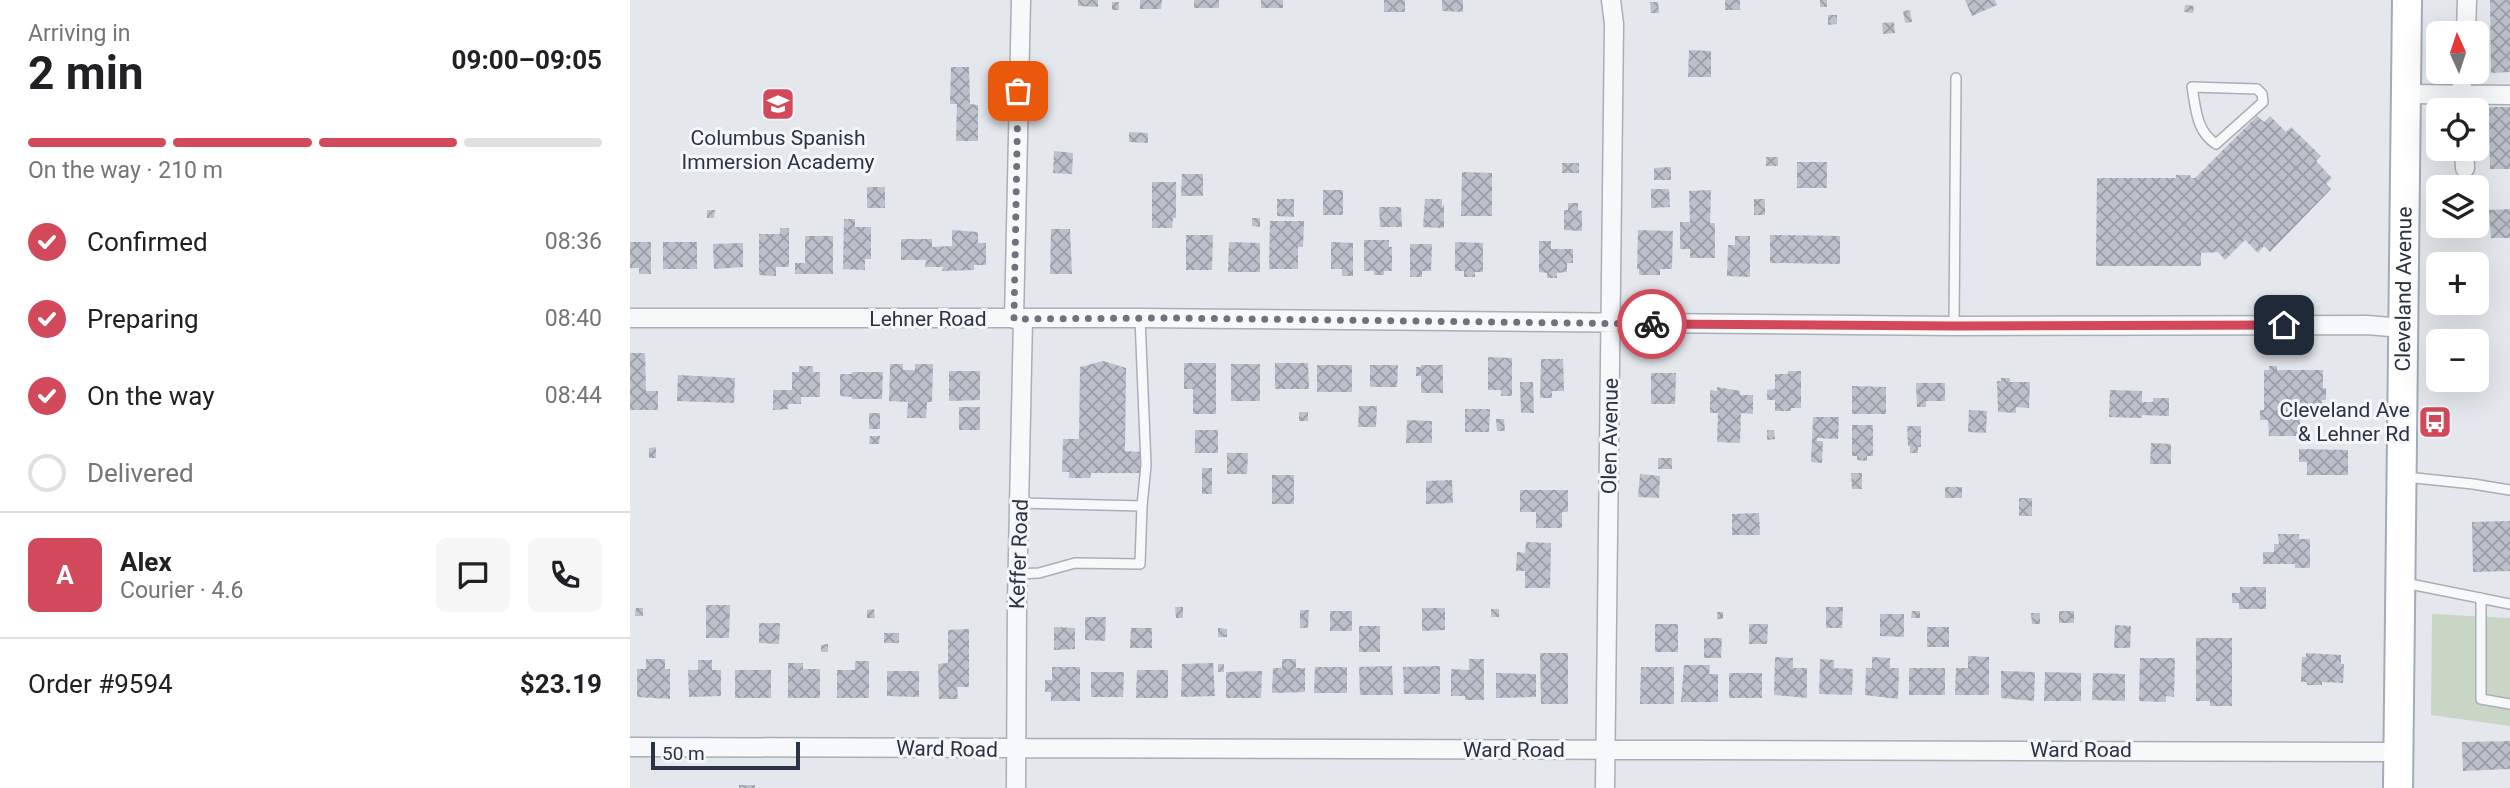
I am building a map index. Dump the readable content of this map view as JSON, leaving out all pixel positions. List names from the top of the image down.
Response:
{
  "streets": {
    "main road": ["Cleveland Avenue"],
    "street": [
      "Lehner Road",
      "Olen Avenue",
      "Keffer Road",
      "Ward Road"
    ]
  },
  "crossings": [
    ["Cleveland Avenue", "Lehner Road"],
    ["Cleveland Avenue", "Ward Road"],
    ["Lehner Road", "Olen Avenue"],
    ["Lehner Road", "Keffer Road"],
    ["Olen Avenue", "Ward Road"],
    ["Keffer Road", "Ward Road"]
  ],
  "places": {
    "school or university": ["Columbus Spanish Immersion Academy"],
    "bus stop": ["Cleveland Ave & Lehner Rd"]
  },
  "scale_bar": "50 m",
  "north": "top",
  "page": {
    "heading": ["2 min", "Arriving in", "09:00–09:05"],
    "panel": [
      "Alex",
      "Courier · 4.6",
      "Order #9594",
      "$23.19"
    ],
    "map_buttons": ["+", "−"],
    "bar": "On the way · 210 m",
    "list": [
      ["Confirmed", "08:36"],
      ["Preparing", "08:40"],
      ["On the way", "08:44"],
      "Delivered"
    ],
    "round": "A",
    "scale": "50 m"
  }
}
